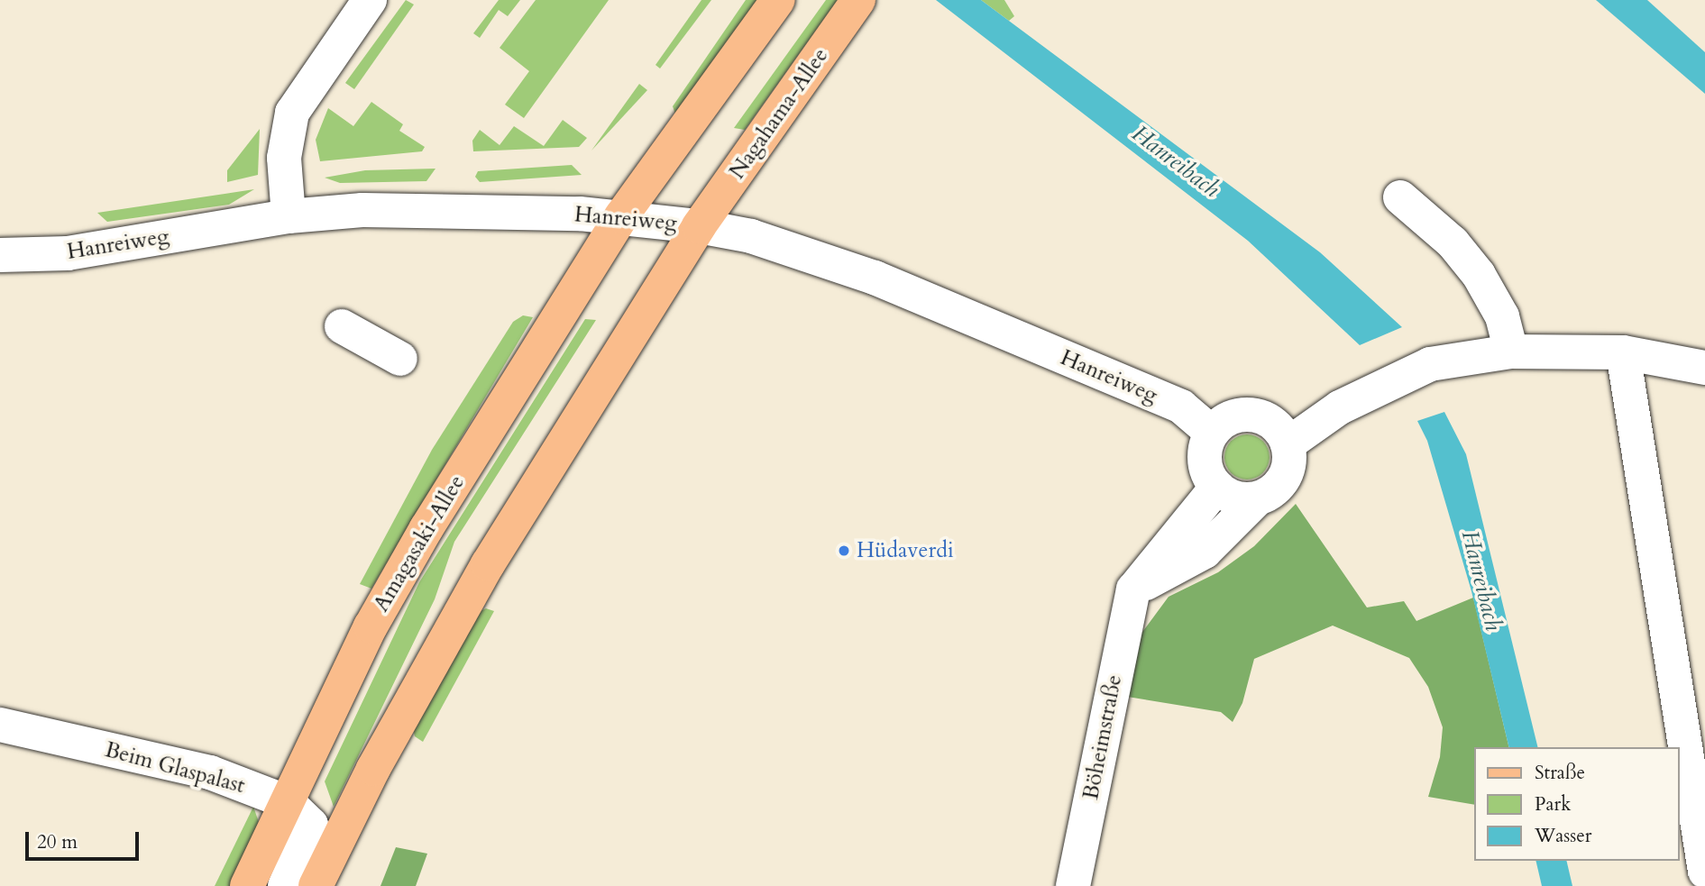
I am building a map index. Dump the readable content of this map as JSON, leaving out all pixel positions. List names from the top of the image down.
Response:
{
  "streets": {
    "main road": ["Nagahama-Allee", "Amagasaki-Allee"],
    "street": ["Hanreiweg", "Böheimstraße", "Beim Glaspalast"]
  },
  "crossings": [
    ["Nagahama-Allee", "Hanreiweg"],
    ["Hanreiweg", "Amagasaki-Allee"],
    ["Hanreiweg", "Böheimstraße"],
    ["Amagasaki-Allee", "Beim Glaspalast"]
  ],
  "water": ["Hanreibach"],
  "places": ["Hüdaverdi"],
  "legend": ["Straße", "Park", "Wasser"],
  "scale_bar": "20 m"
}
